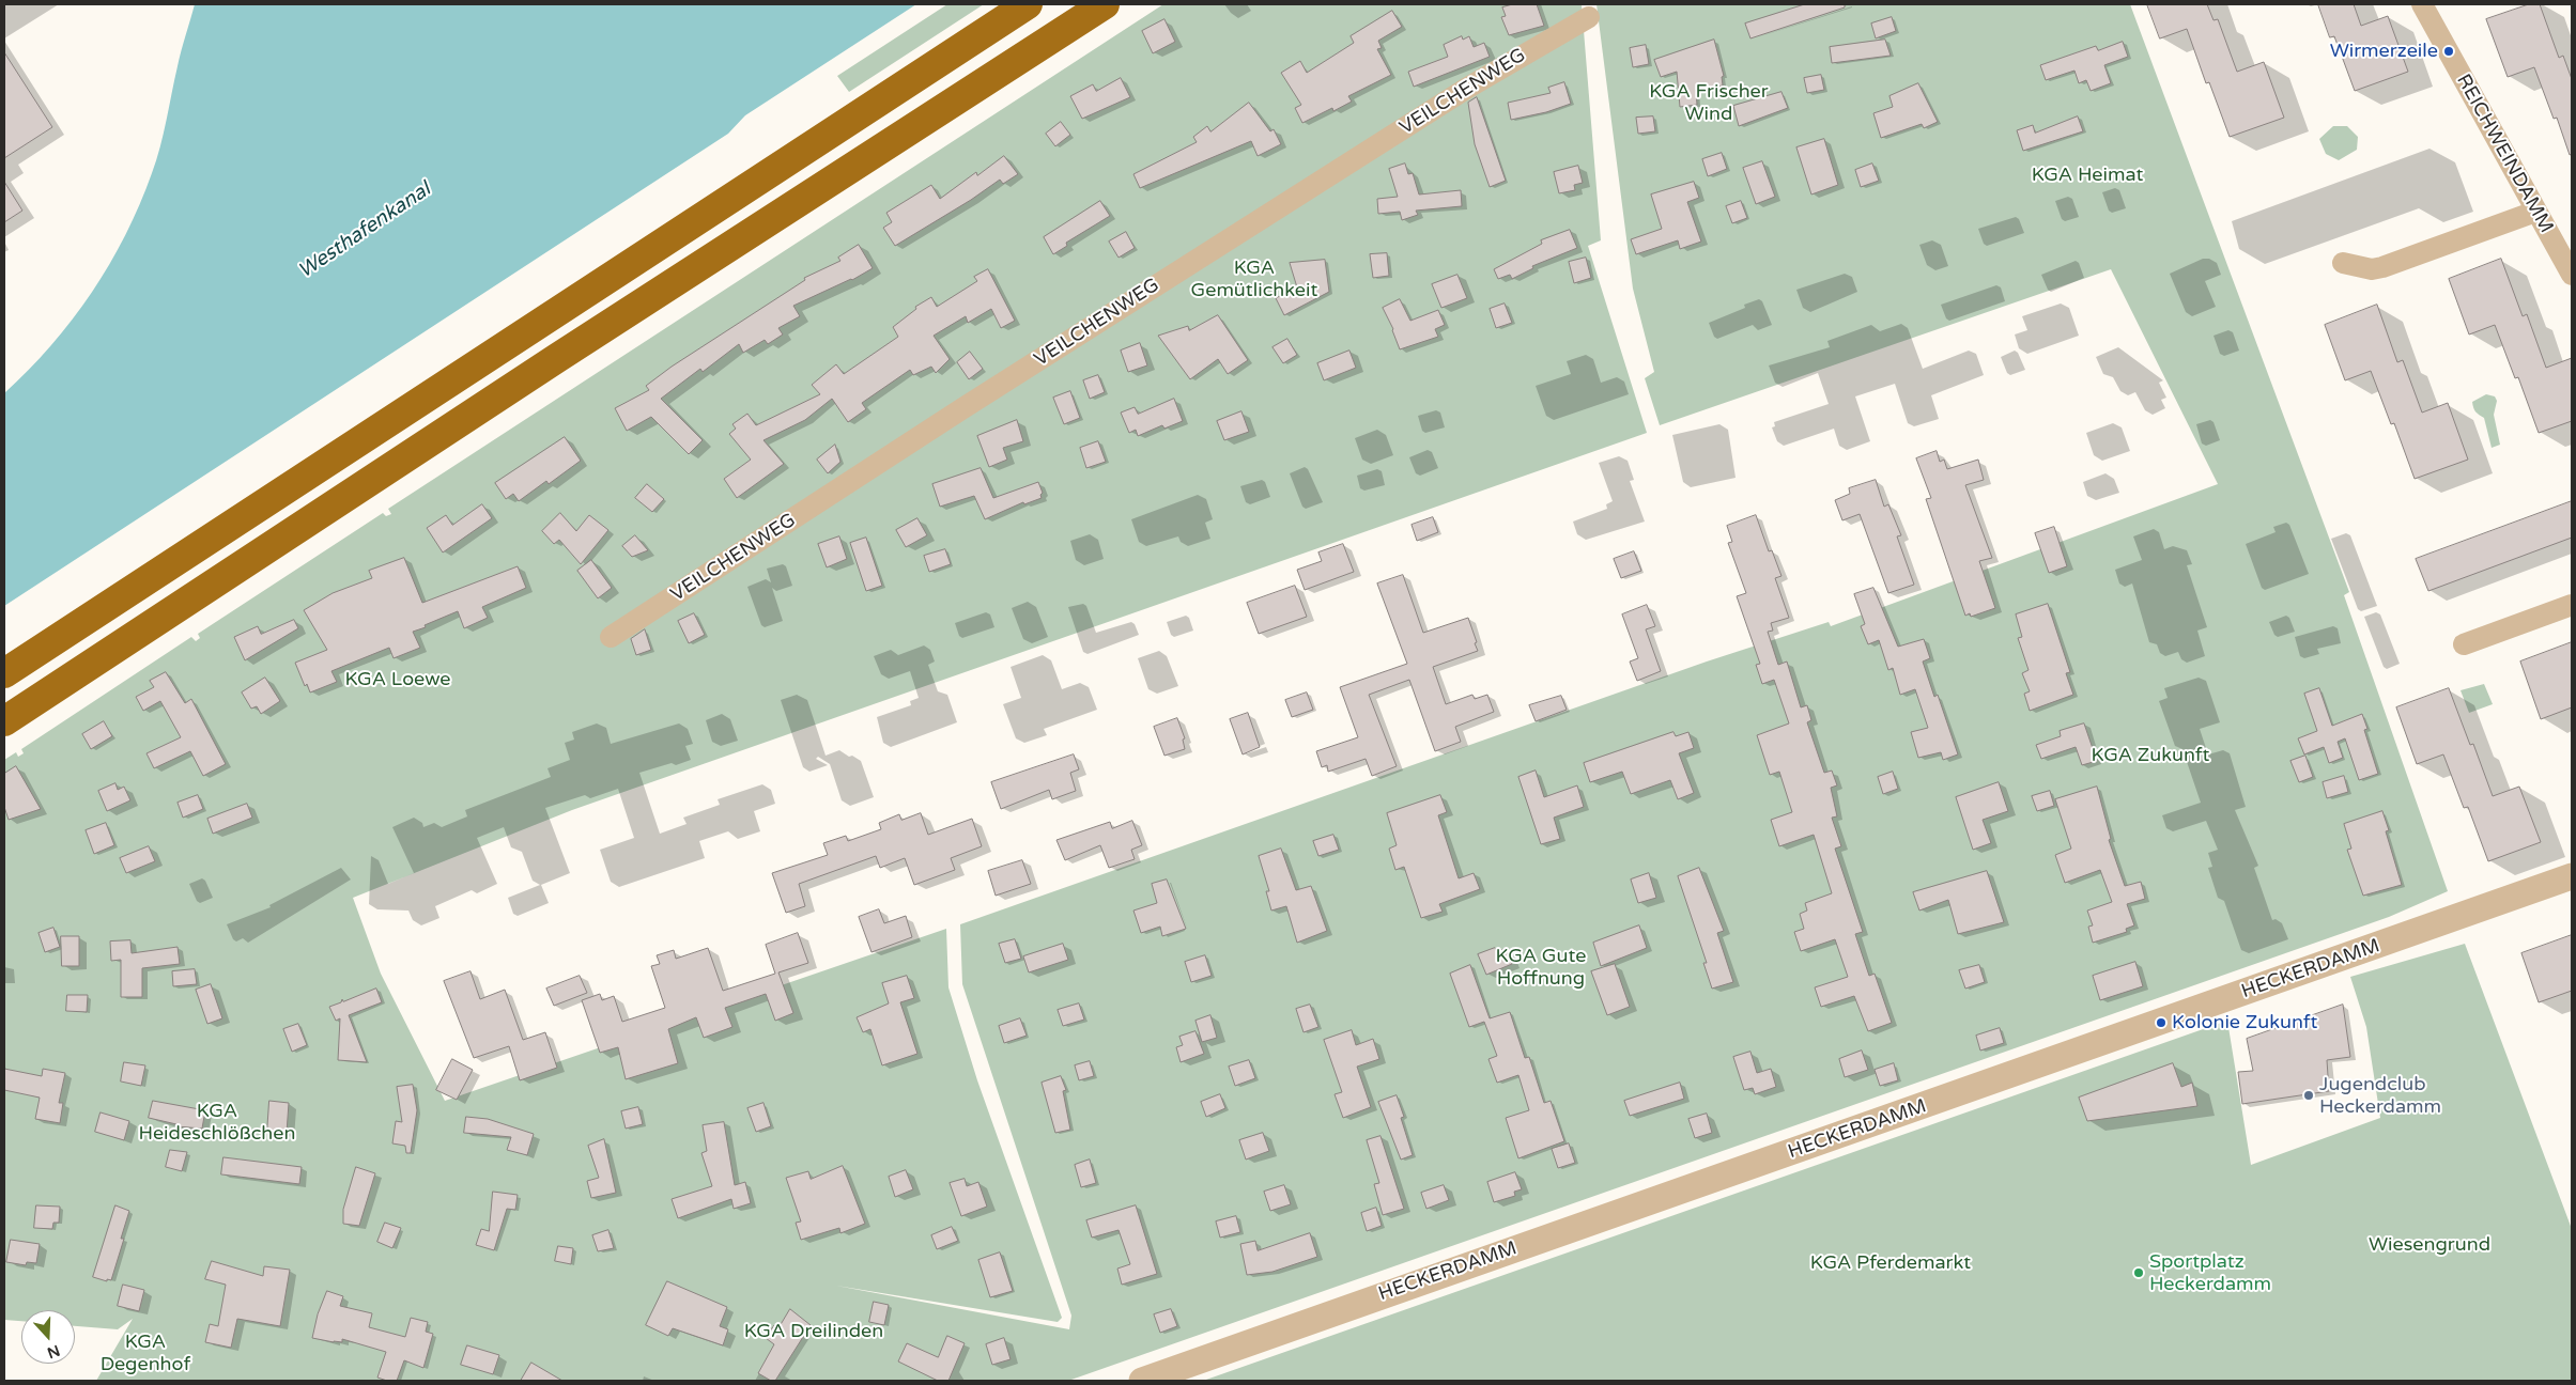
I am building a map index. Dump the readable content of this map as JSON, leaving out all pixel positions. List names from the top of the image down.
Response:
{
  "streets": {
    "street": ["VEILCHENWEG", "REICHWEINDAMM", "HECKERDAMM"]
  },
  "water": ["Westhafenkanal"],
  "parks": [
    "KGA Frischer Wind",
    "KGA Heimat",
    "KGA Gemütlichkeit",
    "KGA Loewe",
    "KGA Zukunft",
    "KGA Gute Hoffnung",
    "KGA Heideschlößchen",
    "Wiesengrund",
    "KGA Pferdemarkt",
    "KGA Dreilinden",
    "KGA Degenhof"
  ],
  "places": [
    "Wirmerzeile",
    "Kolonie Zukunft",
    "Jugendclub Heckerdamm",
    "Sportplatz Heckerdamm"
  ],
  "north": "bottom"
}
